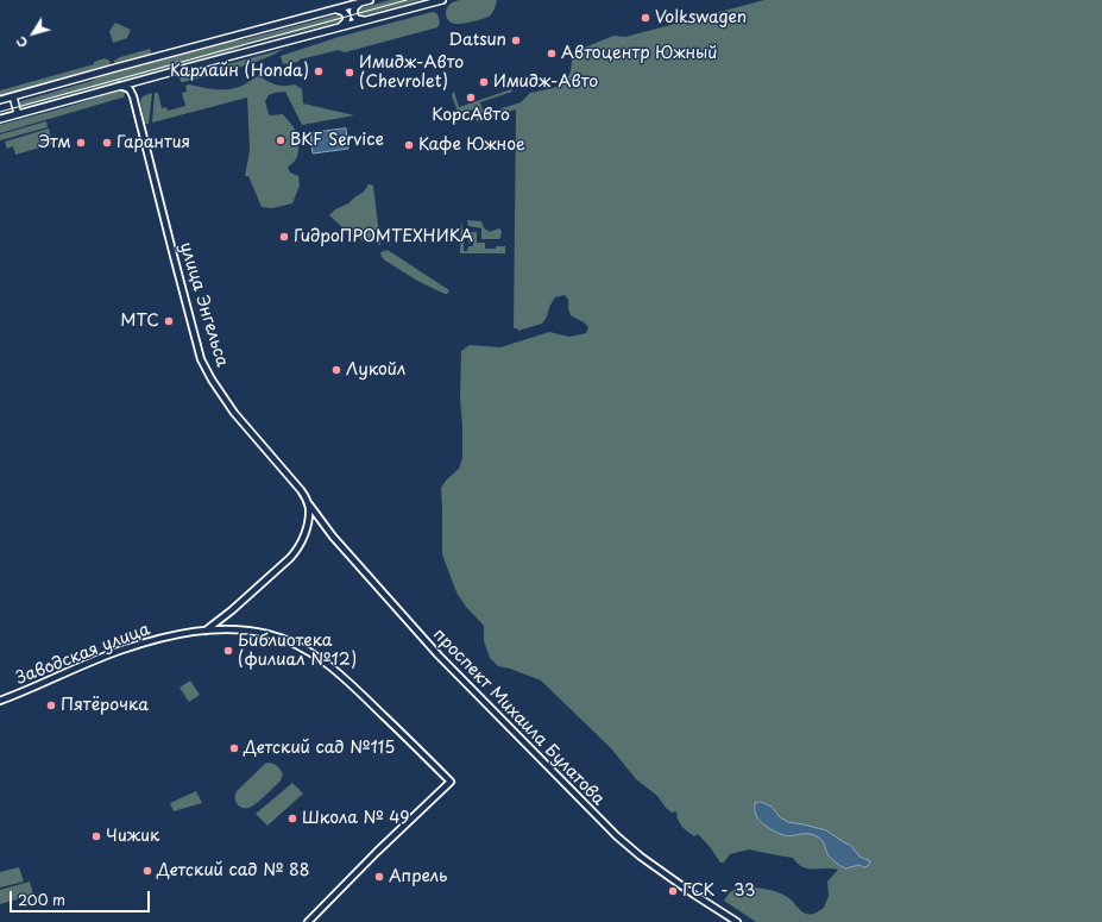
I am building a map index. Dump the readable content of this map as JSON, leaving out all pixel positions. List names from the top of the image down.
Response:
{
  "streets": {
    "street": ["улица Энгельса", "Заводская улица", "проспект Михаила Булатова"]
  },
  "crossings": [
    ["улица Энгельса", "Заводская улица"],
    ["улица Энгельса", "проспект Михаила Булатова"],
    ["Заводская улица", "проспект Михаила Булатова"]
  ],
  "places": [
    "Volkswagen",
    "Datsun",
    "Автоцентр Южный",
    "Карлайн (Honda)",
    "Имидж-Авто (Chevrolet)",
    "Имидж-Авто",
    "КорсАвто",
    "BKF Service",
    "Этм",
    "Гарантия",
    "Кафе Южное",
    "ГидроПРОМТЕХНИКА",
    "МТС",
    "Лукойл",
    "Библиотека (филиал №12)",
    "Пятёрочка",
    "Детский сад №115",
    "Школа № 49",
    "Чижик",
    "Детский сад № 88",
    "Апрель",
    "ГСК - 33"
  ],
  "scale_bar": "200 m",
  "north": "bottom left"
}
